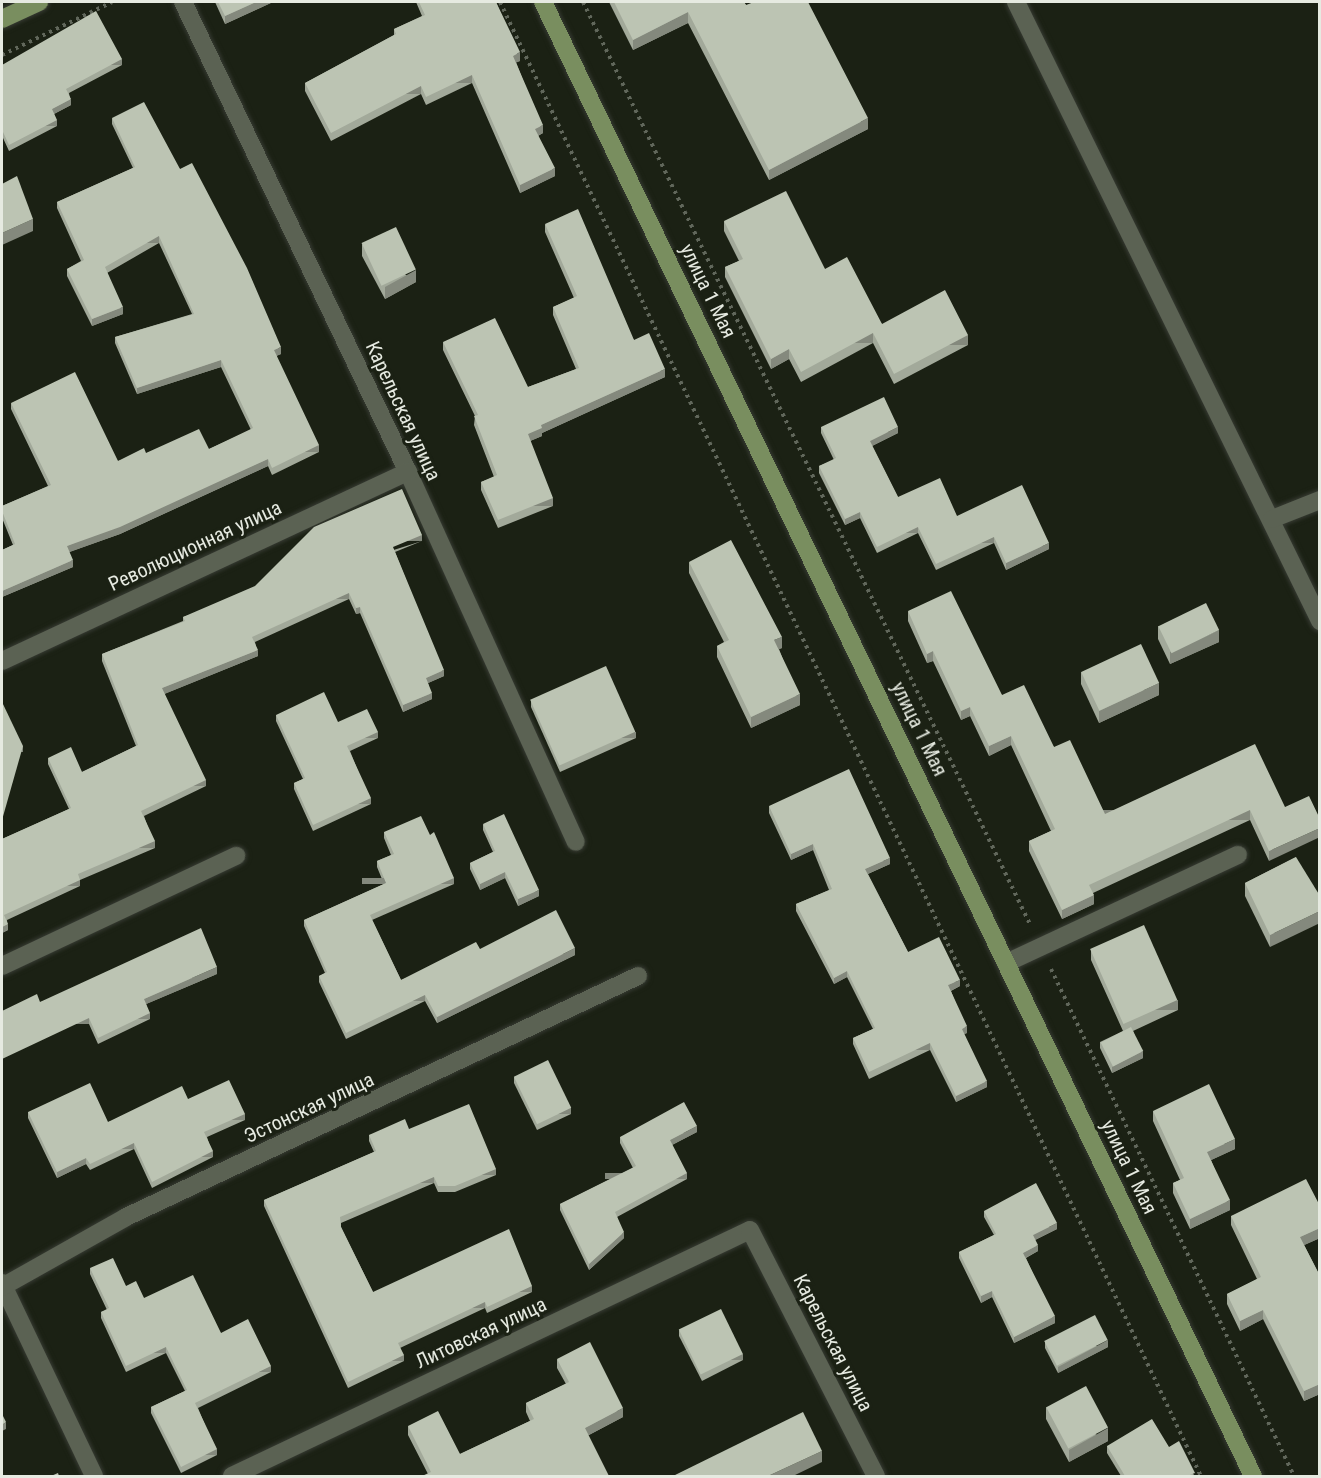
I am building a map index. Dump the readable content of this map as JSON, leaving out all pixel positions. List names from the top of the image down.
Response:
{
  "streets": {
    "main road": ["улица 1 Мая"],
    "street": [
      "Карельская улица",
      "Революционная улица",
      "Эстонская улица",
      "Литовская улица"
    ]
  },
  "crossings": [
    ["Карельская улица", "Революционная улица"],
    ["Карельская улица", "Литовская улица"]
  ]
}
